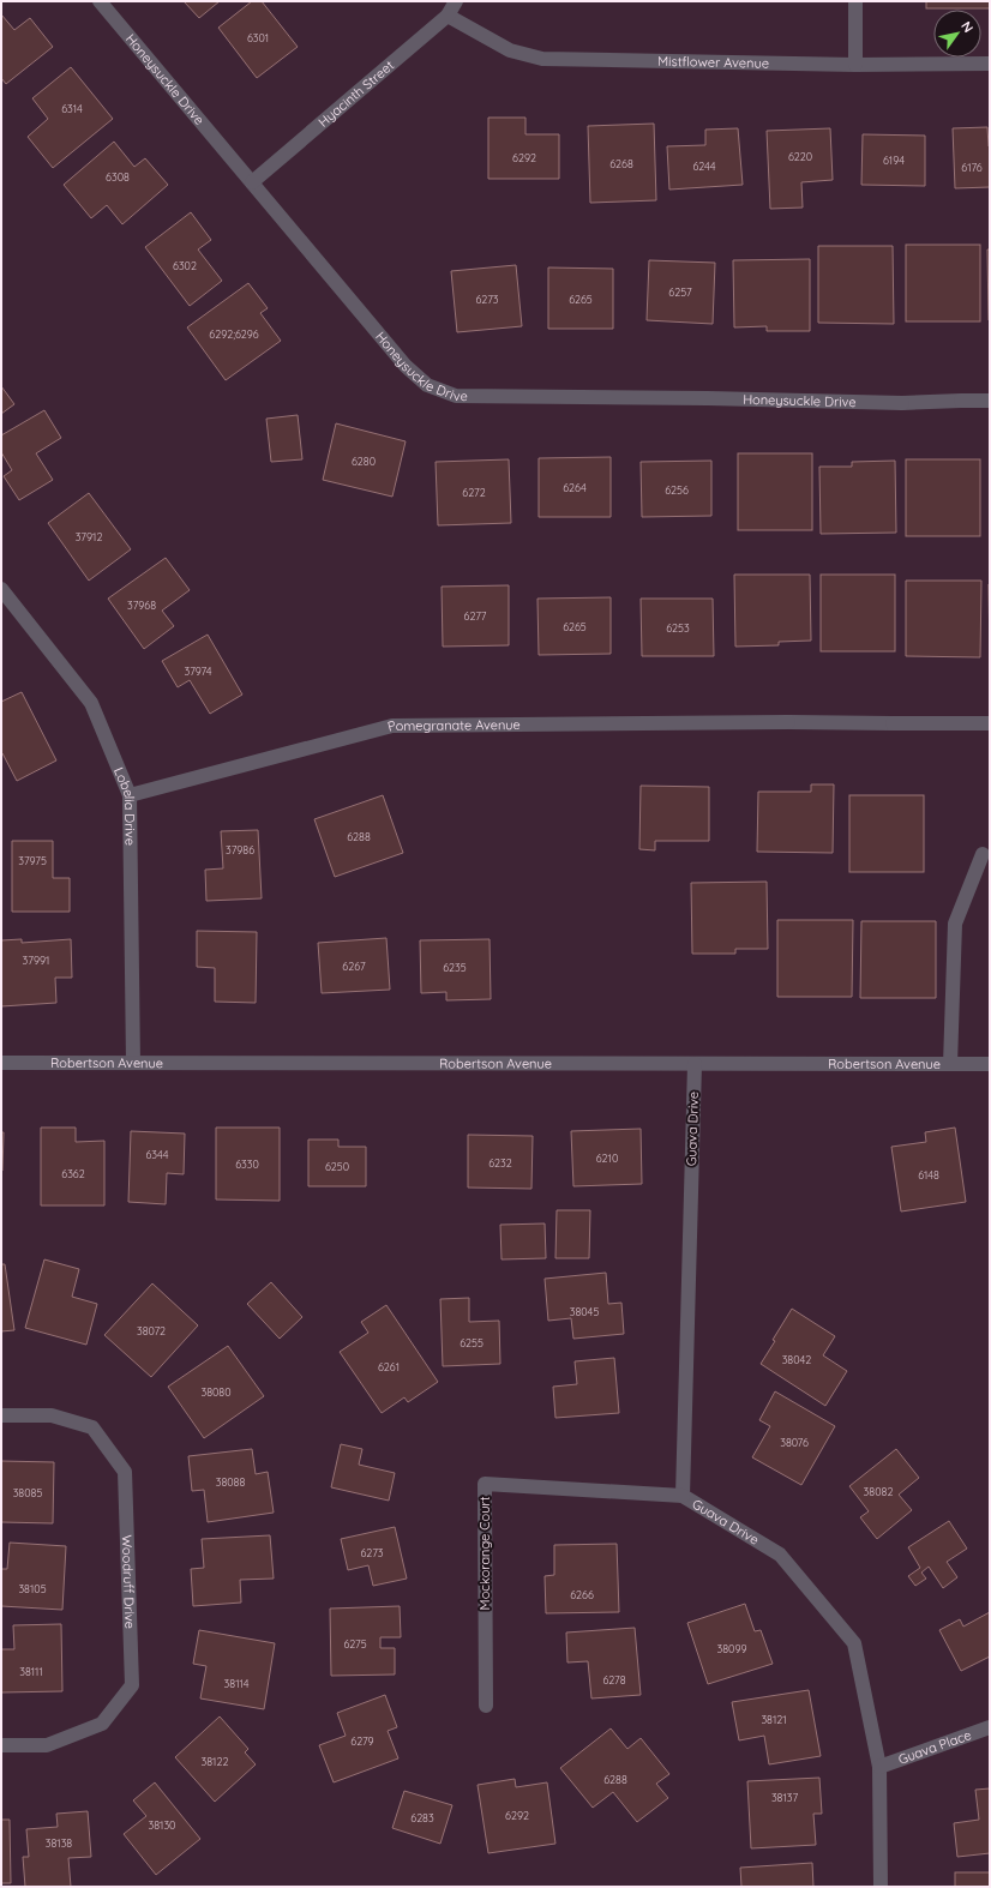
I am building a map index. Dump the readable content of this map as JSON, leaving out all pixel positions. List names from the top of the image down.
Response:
{
  "streets": {
    "street": [
      "Mistflower Avenue",
      "Honeysuckle Drive",
      "Hyacinth Street",
      "Pomegranate Avenue",
      "Lobelia Drive",
      "Robertson Avenue",
      "Guava Drive",
      "Mockorange Court",
      "Woodruff Drive",
      "Guava Place"
    ]
  },
  "crossings": [
    ["Mistflower Avenue", "Hyacinth Street"],
    ["Honeysuckle Drive", "Hyacinth Street"],
    ["Pomegranate Avenue", "Lobelia Drive"],
    ["Lobelia Drive", "Robertson Avenue"],
    ["Robertson Avenue", "Guava Drive"],
    ["Guava Drive", "Mockorange Court"],
    ["Guava Drive", "Guava Place"]
  ],
  "house_numbers": [
    "6301",
    "6314",
    "6220",
    "6292",
    "6194",
    "6268",
    "6244",
    "6176",
    "6308",
    "6302",
    "6257",
    "6273",
    "6265",
    "6292;6296",
    "6280",
    "6264",
    "6256",
    "6272",
    "37912",
    "37968",
    "6277",
    "6265",
    "6253",
    "37974",
    "6288",
    "37986",
    "37975",
    "37991",
    "6267",
    "6235",
    "6344",
    "6210",
    "6232",
    "6330",
    "6250",
    "6362",
    "6148",
    "38045",
    "38072",
    "6255",
    "38042",
    "6261",
    "38080",
    "38076",
    "38088",
    "38082",
    "38085",
    "6273",
    "38105",
    "6266",
    "6275",
    "38099",
    "38111",
    "6278",
    "38114",
    "38121",
    "6279",
    "38122",
    "6288",
    "38137",
    "6292",
    "6283",
    "38130",
    "38138"
  ],
  "north": "top right"
}
